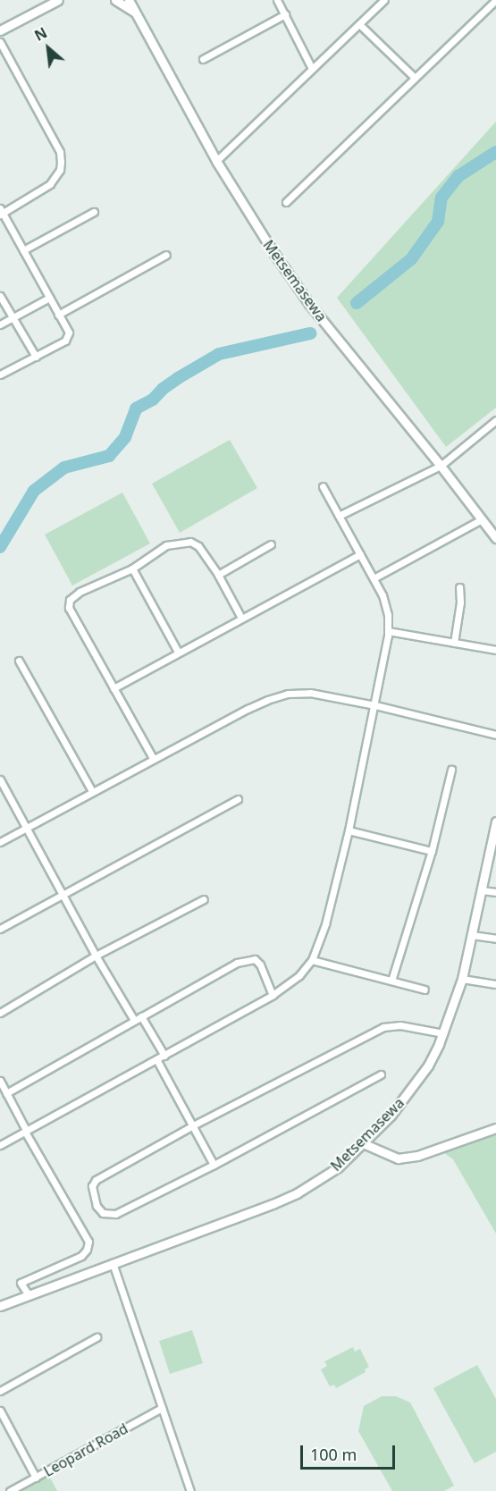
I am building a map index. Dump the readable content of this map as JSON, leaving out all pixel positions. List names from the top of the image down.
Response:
{
  "streets": {
    "street": ["Metsemasewa", "Leopard Road"]
  },
  "scale_bar": "100 m",
  "north": "top left"
}
